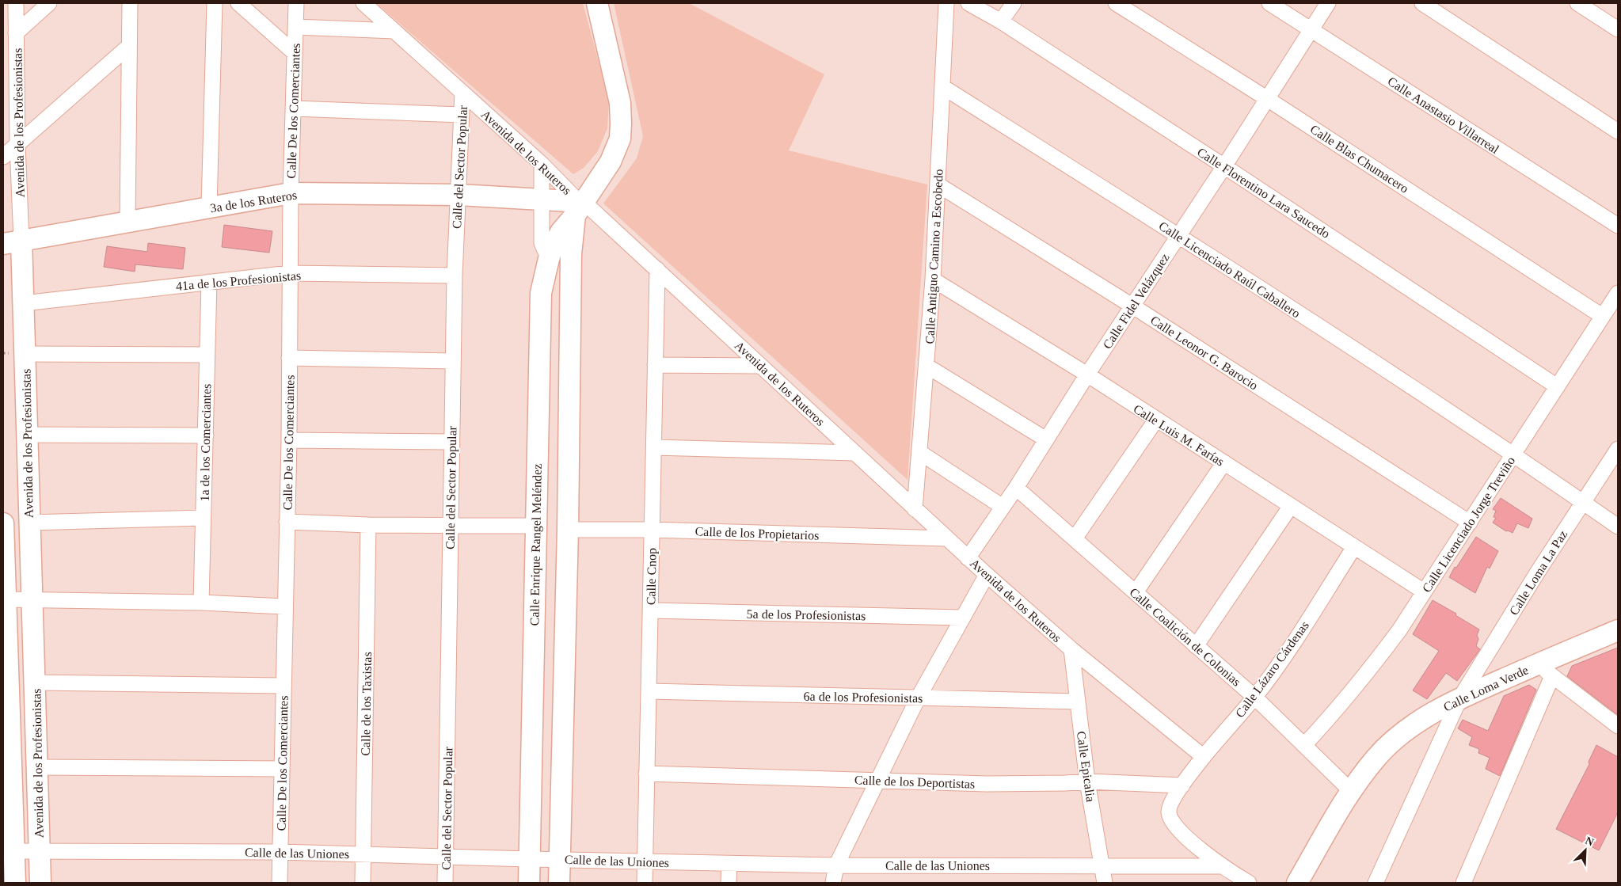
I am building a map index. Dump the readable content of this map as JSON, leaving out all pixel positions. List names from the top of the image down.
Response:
{
  "streets": {
    "street": [
      "Calle De los Comerciantes",
      "Calle Anastasio Villarreal",
      "Avenida de los Profesionistas",
      "Avenida de los Ruteros",
      "Calle Blas Chumacero",
      "Calle del Sector Popular",
      "Calle Florentino Lara Saucedo",
      "3a de los Ruteros",
      "Calle Antiguo Camino a Escobedo",
      "Calle Licenciado Raúl Caballero",
      "41a de los Profesionistas",
      "Calle Fidel Velázquez",
      "Calle Leonor G. Barocio",
      "Calle Luis M. Farías",
      "1a de los Comerciantes",
      "Calle Licenciado Jorge Treviño",
      "Calle de los Propietarios",
      "Calle Enrique Rangel Meléndez",
      "Calle Loma La Paz",
      "Calle Cnop",
      "5a de los Profesionistas",
      "Calle Coalición de Colonias",
      "Calle Lázaro Cárdenas",
      "Calle Loma Verde",
      "6a de los Profesionistas",
      "Calle de los Taxistas",
      "Calle Epicalia",
      "Calle de los Deportistas",
      "Calle de las Uniones"
    ]
  },
  "crossings": [
    ["Calle De los Comerciantes", "3a de los Ruteros"],
    ["Calle De los Comerciantes", "41a de los Profesionistas"],
    ["Calle De los Comerciantes", "Calle de las Uniones"],
    ["Calle Anastasio Villarreal", "Calle Fidel Velázquez"],
    ["Avenida de los Profesionistas", "3a de los Ruteros"],
    ["Avenida de los Profesionistas", "41a de los Profesionistas"],
    ["Avenida de los Profesionistas", "Calle de las Uniones"],
    ["Avenida de los Ruteros", "Calle del Sector Popular"],
    ["Avenida de los Ruteros", "3a de los Ruteros"],
    ["Avenida de los Ruteros", "Calle Antiguo Camino a Escobedo"],
    ["Avenida de los Ruteros", "Calle Fidel Velázquez"],
    ["Avenida de los Ruteros", "Calle de los Propietarios"],
    ["Avenida de los Ruteros", "Calle Enrique Rangel Meléndez"],
    ["Avenida de los Ruteros", "Calle Cnop"],
    ["Avenida de los Ruteros", "Calle Lázaro Cárdenas"],
    ["Avenida de los Ruteros", "Calle Epicalia"],
    ["Calle Blas Chumacero", "Calle Fidel Velázquez"],
    ["Calle Blas Chumacero", "Calle Licenciado Jorge Treviño"],
    ["Calle del Sector Popular", "3a de los Ruteros"],
    ["Calle del Sector Popular", "41a de los Profesionistas"],
    ["Calle del Sector Popular", "Calle de las Uniones"],
    ["Calle Florentino Lara Saucedo", "Calle Fidel Velázquez"],
    ["Calle Florentino Lara Saucedo", "Calle Licenciado Jorge Treviño"],
    ["3a de los Ruteros", "Calle Enrique Rangel Meléndez"],
    ["Calle Antiguo Camino a Escobedo", "Calle Licenciado Raúl Caballero"],
    ["Calle Antiguo Camino a Escobedo", "Calle Leonor G. Barocio"],
    ["Calle Antiguo Camino a Escobedo", "Calle Luis M. Farías"],
    ["Calle Licenciado Raúl Caballero", "Calle Fidel Velázquez"],
    ["Calle Licenciado Raúl Caballero", "Calle Licenciado Jorge Treviño"],
    ["Calle Licenciado Raúl Caballero", "Calle Loma La Paz"],
    ["41a de los Profesionistas", "1a de los Comerciantes"],
    ["Calle Fidel Velázquez", "Calle Leonor G. Barocio"],
    ["Calle Fidel Velázquez", "Calle Luis M. Farías"],
    ["Calle Fidel Velázquez", "Calle Coalición de Colonias"],
    ["Calle Leonor G. Barocio", "Calle Licenciado Jorge Treviño"],
    ["Calle Luis M. Farías", "Calle Licenciado Jorge Treviño"],
    ["Calle Luis M. Farías", "Calle Lázaro Cárdenas"],
    ["Calle Licenciado Jorge Treviño", "Calle Coalición de Colonias"],
    ["Calle de los Propietarios", "Calle Enrique Rangel Meléndez"],
    ["Calle de los Propietarios", "Calle Cnop"],
    ["Calle Enrique Rangel Meléndez", "Calle de las Uniones"],
    ["Calle Loma La Paz", "Calle Loma Verde"],
    ["Calle Cnop", "5a de los Profesionistas"],
    ["Calle Cnop", "6a de los Profesionistas"],
    ["Calle Cnop", "Calle de los Deportistas"],
    ["Calle Cnop", "Calle de las Uniones"],
    ["Calle Coalición de Colonias", "Calle Lázaro Cárdenas"],
    ["Calle Coalición de Colonias", "Calle Loma Verde"],
    ["Calle Lázaro Cárdenas", "Calle de los Deportistas"],
    ["Calle Lázaro Cárdenas", "Calle de las Uniones"],
    ["6a de los Profesionistas", "Calle Epicalia"],
    ["Calle de los Taxistas", "Calle de las Uniones"],
    ["Calle Epicalia", "Calle de los Deportistas"],
    ["Calle Epicalia", "Calle de las Uniones"]
  ],
  "north": "top right"
}
